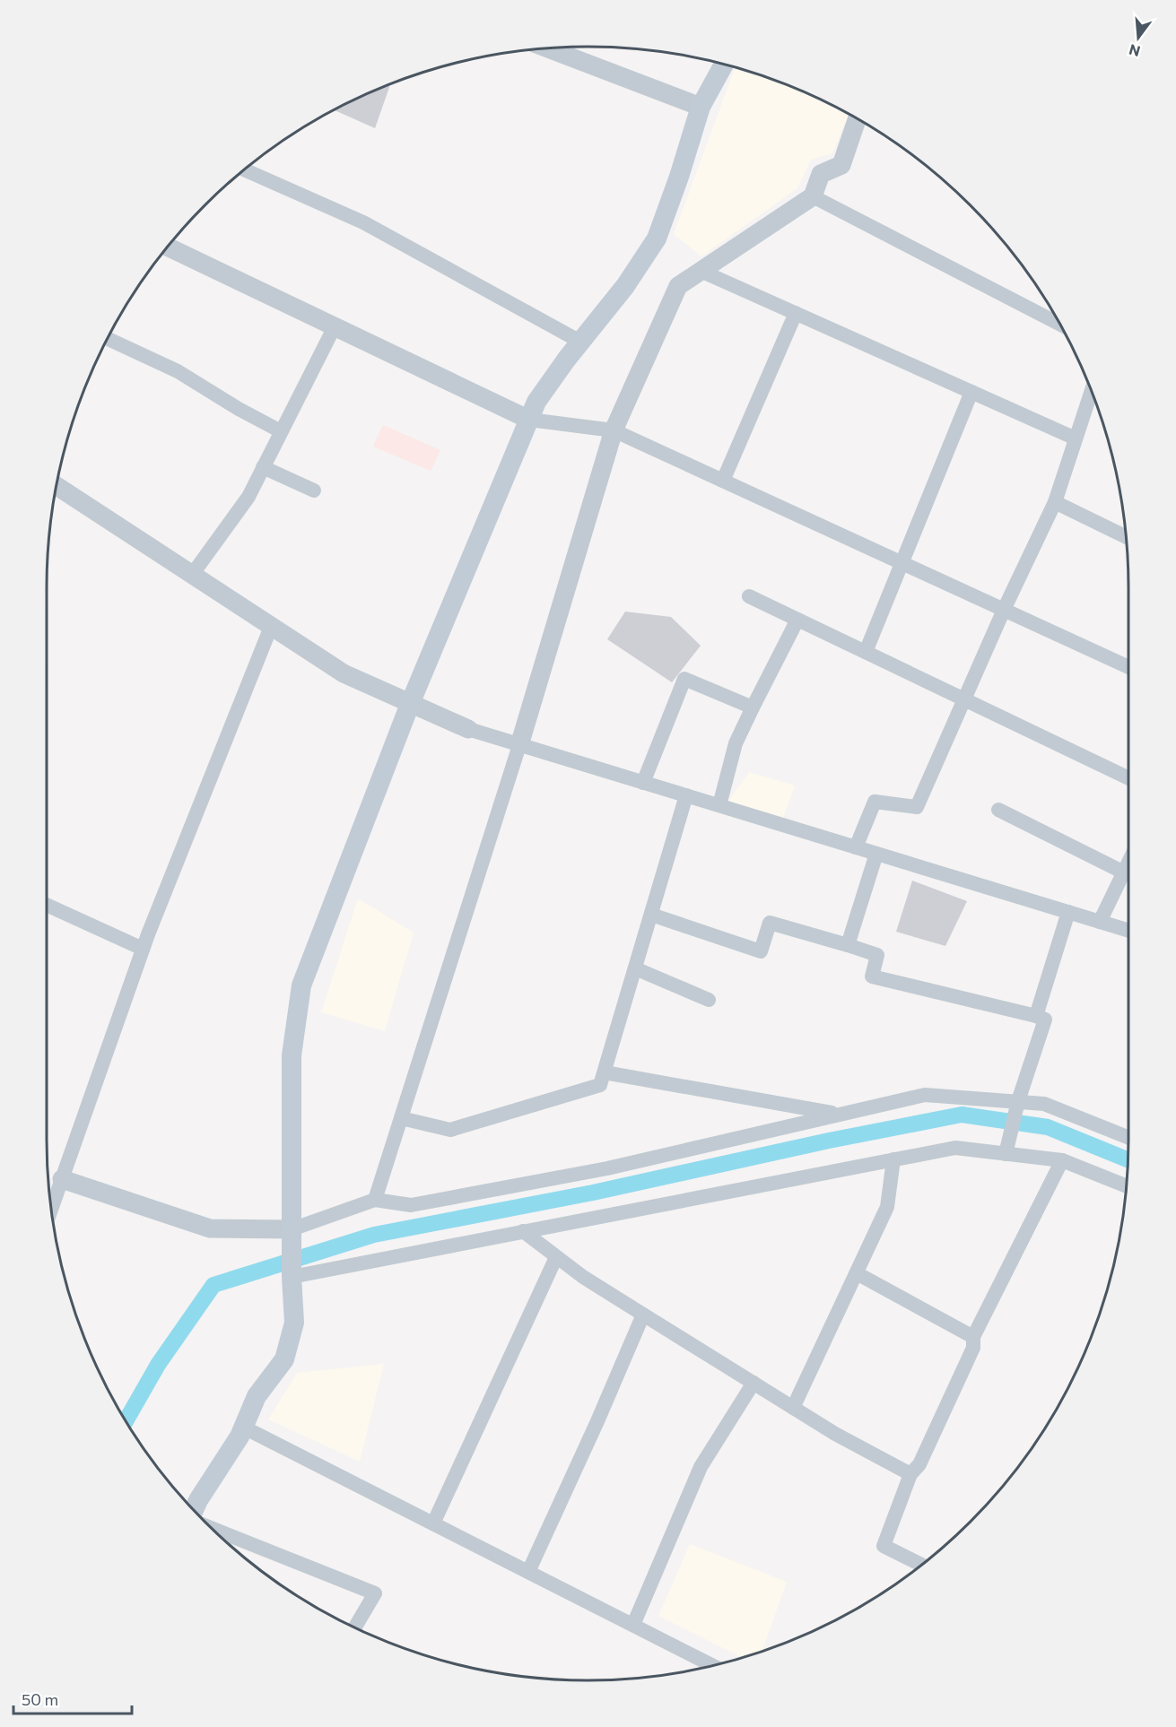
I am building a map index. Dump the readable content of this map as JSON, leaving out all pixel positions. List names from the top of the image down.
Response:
{
  "scale_bar": "50 m",
  "north": "bottom"
}
